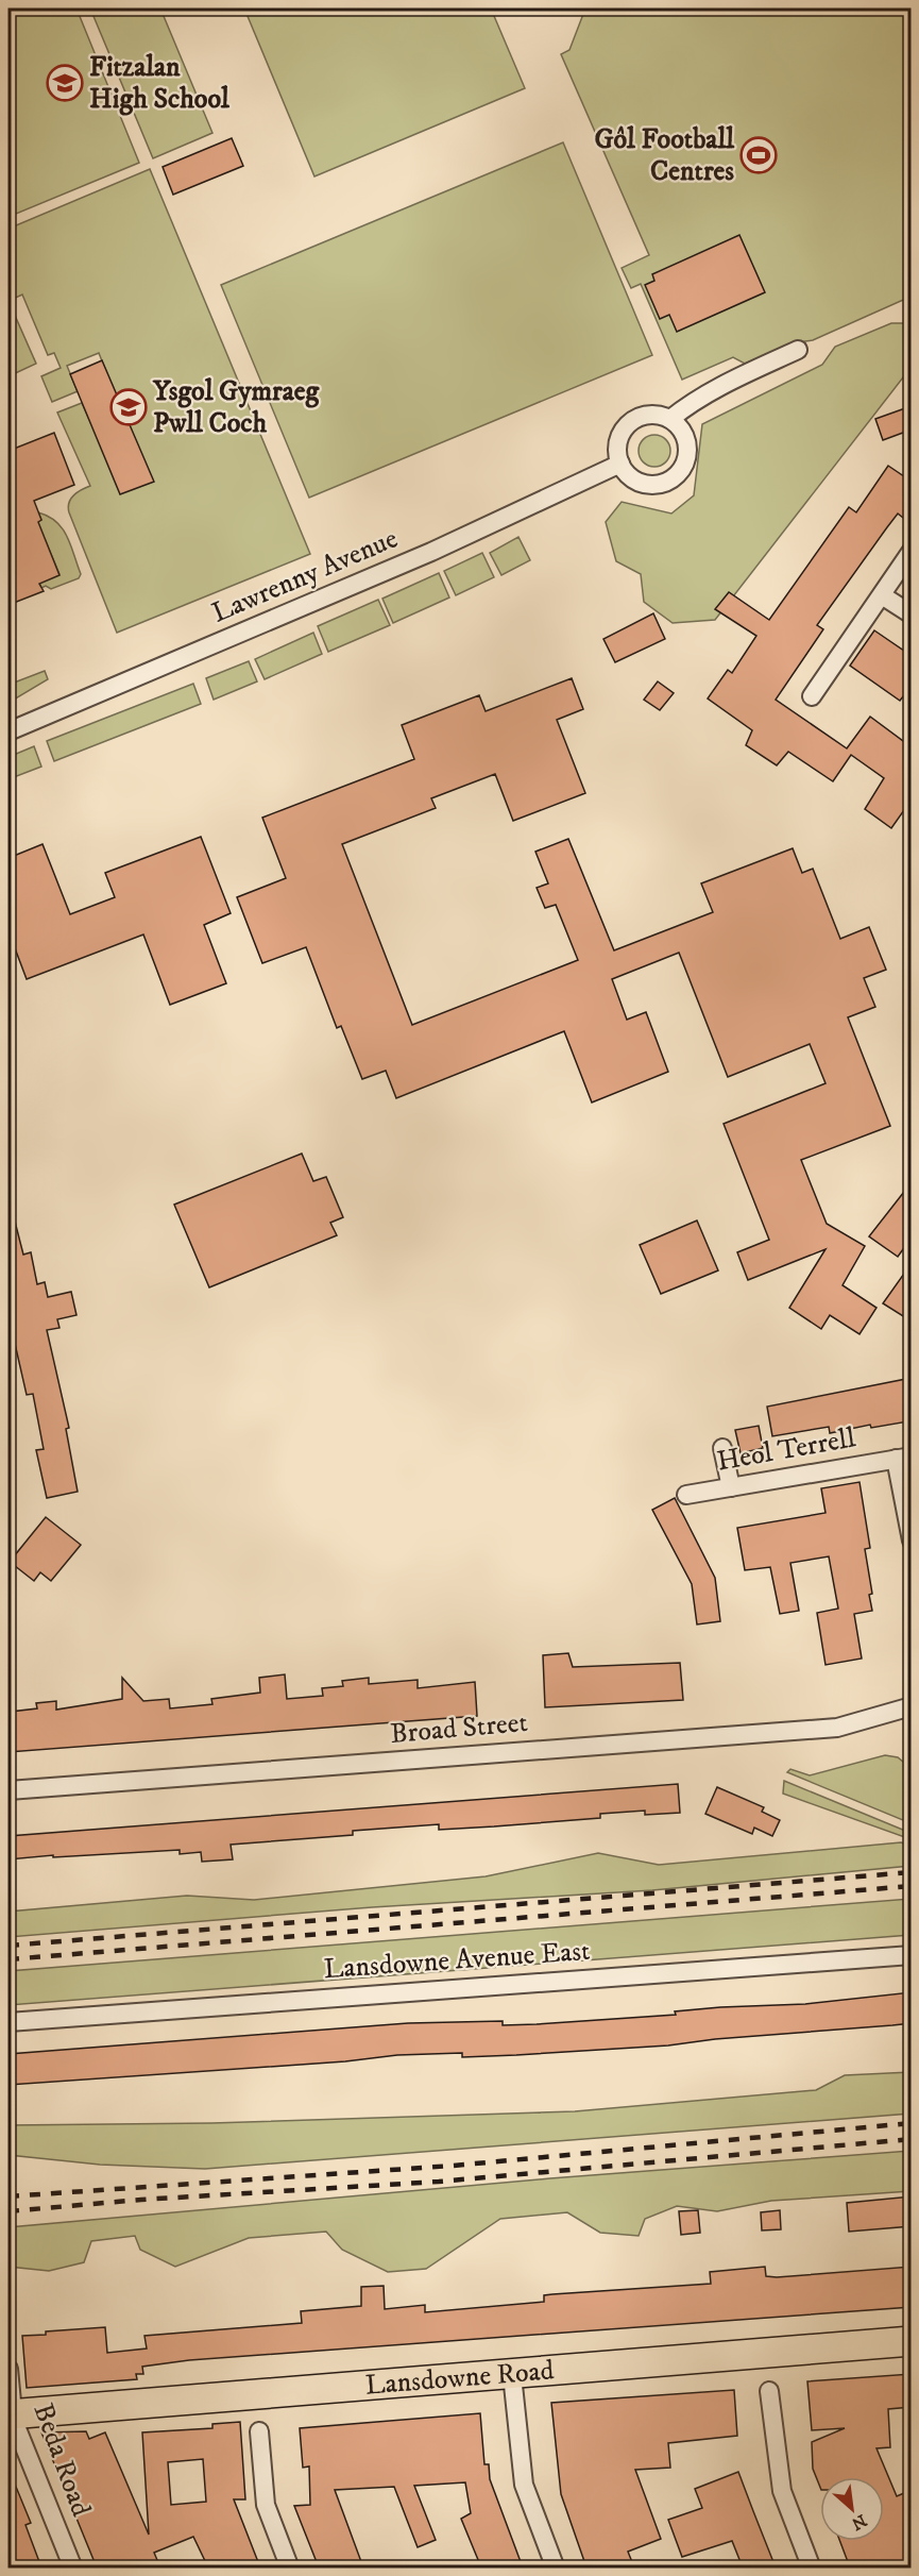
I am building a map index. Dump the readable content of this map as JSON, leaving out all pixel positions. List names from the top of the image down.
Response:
{
  "streets": {
    "main road": ["Lansdowne Road"],
    "street": [
      "Lawrenny Avenue",
      "Heol Terrell",
      "Broad Street",
      "Lansdowne Avenue East",
      "Beda Road"
    ]
  },
  "crossings": [
    ["Lansdowne Road", "Beda Road"]
  ],
  "places": {
    "school or university": ["Fitzalan High School", "Ysgol Gymraeg Pwll Coch"],
    "sports": ["Gôl Football Centres"]
  },
  "north": "bottom right"
}
